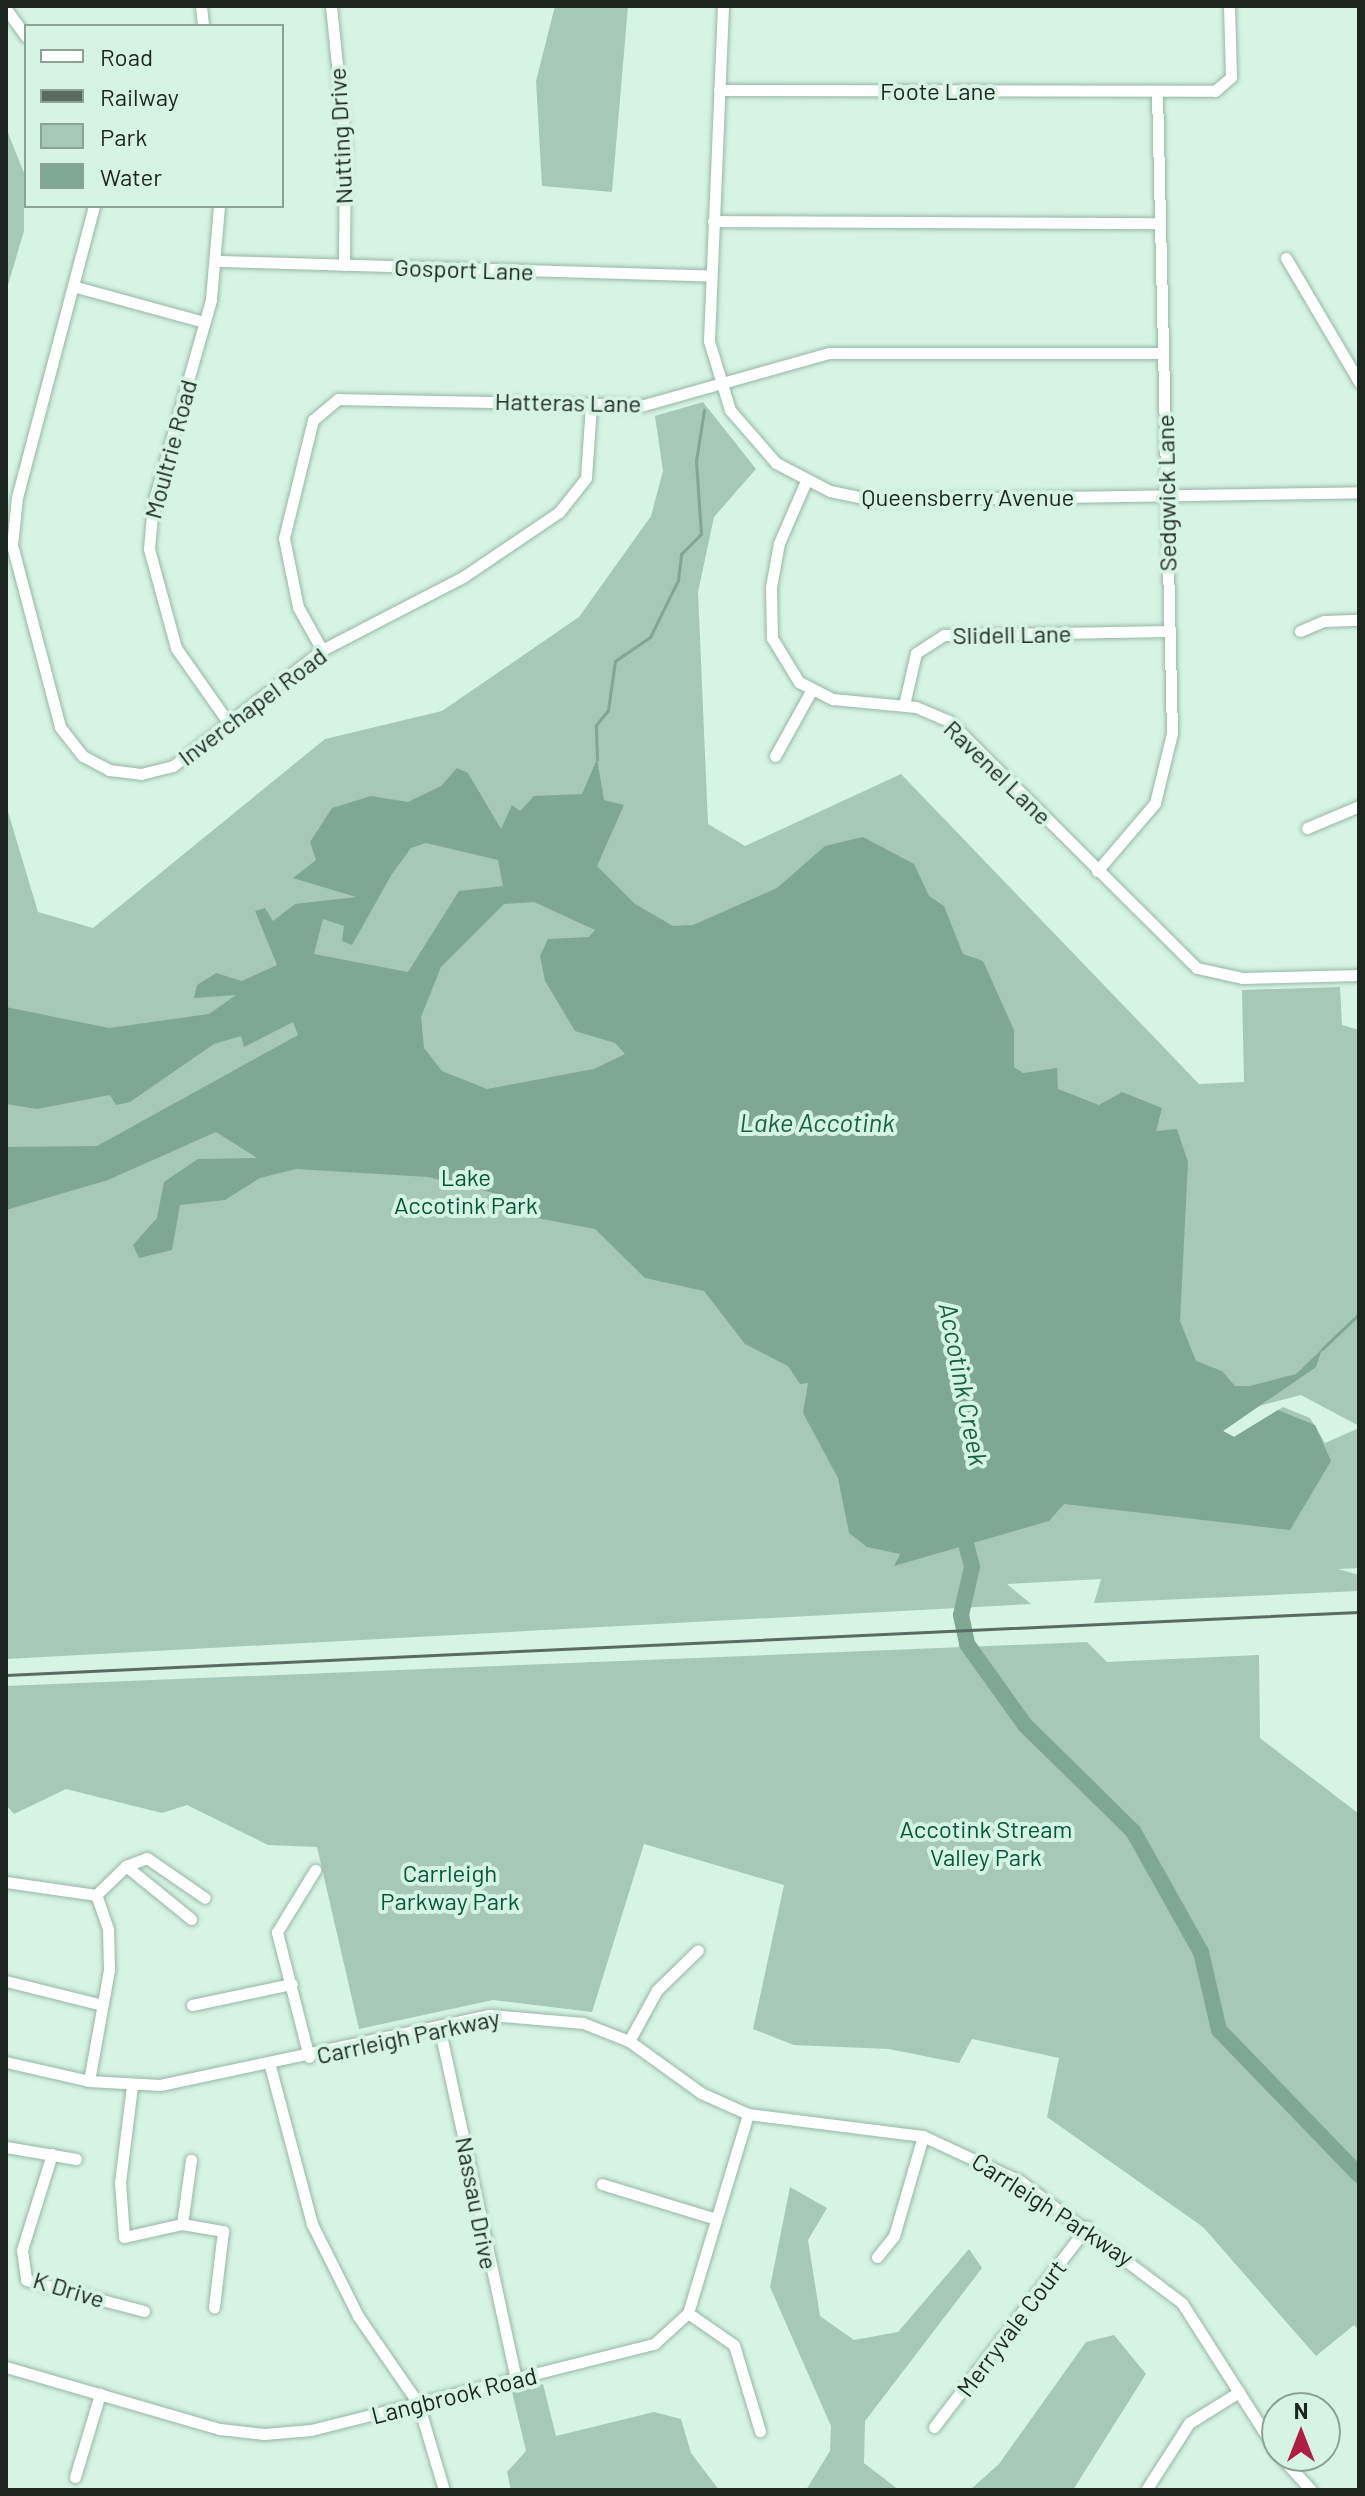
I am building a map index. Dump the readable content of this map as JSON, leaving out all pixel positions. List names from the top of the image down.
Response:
{
  "streets": {
    "street": [
      "Foote Lane",
      "Nutting Drive",
      "Gosport Lane",
      "Hatteras Lane",
      "Moultrie Road",
      "Sedgwick Lane",
      "Queensberry Avenue",
      "Slidell Lane",
      "Inverchapel Road",
      "Ravenel Lane",
      "Carrleigh Parkway",
      "Nassau Drive",
      "K Drive",
      "Merryvale Court",
      "Langbrook Road"
    ]
  },
  "crossings": [
    ["Foote Lane", "Sedgwick Lane"],
    ["Foote Lane", "Queensberry Avenue"],
    ["Nutting Drive", "Gosport Lane"],
    ["Gosport Lane", "Moultrie Road"],
    ["Gosport Lane", "Queensberry Avenue"],
    ["Hatteras Lane", "Sedgwick Lane"],
    ["Hatteras Lane", "Queensberry Avenue"],
    ["Hatteras Lane", "Inverchapel Road"],
    ["Moultrie Road", "Inverchapel Road"],
    ["Sedgwick Lane", "Queensberry Avenue"],
    ["Sedgwick Lane", "Slidell Lane"],
    ["Sedgwick Lane", "Ravenel Lane"],
    ["Slidell Lane", "Ravenel Lane"],
    ["Carrleigh Parkway", "Nassau Drive"],
    ["Carrleigh Parkway", "Merryvale Court"],
    ["Nassau Drive", "Langbrook Road"]
  ],
  "water": ["Lake Accotink", "Accotink Creek"],
  "parks": ["Lake Accotink Park", "Accotink Stream Valley Park", "Carrleigh Parkway Park"],
  "legend": [
    "Road",
    "Railway",
    "Park",
    "Water"
  ],
  "north": "top"
}
